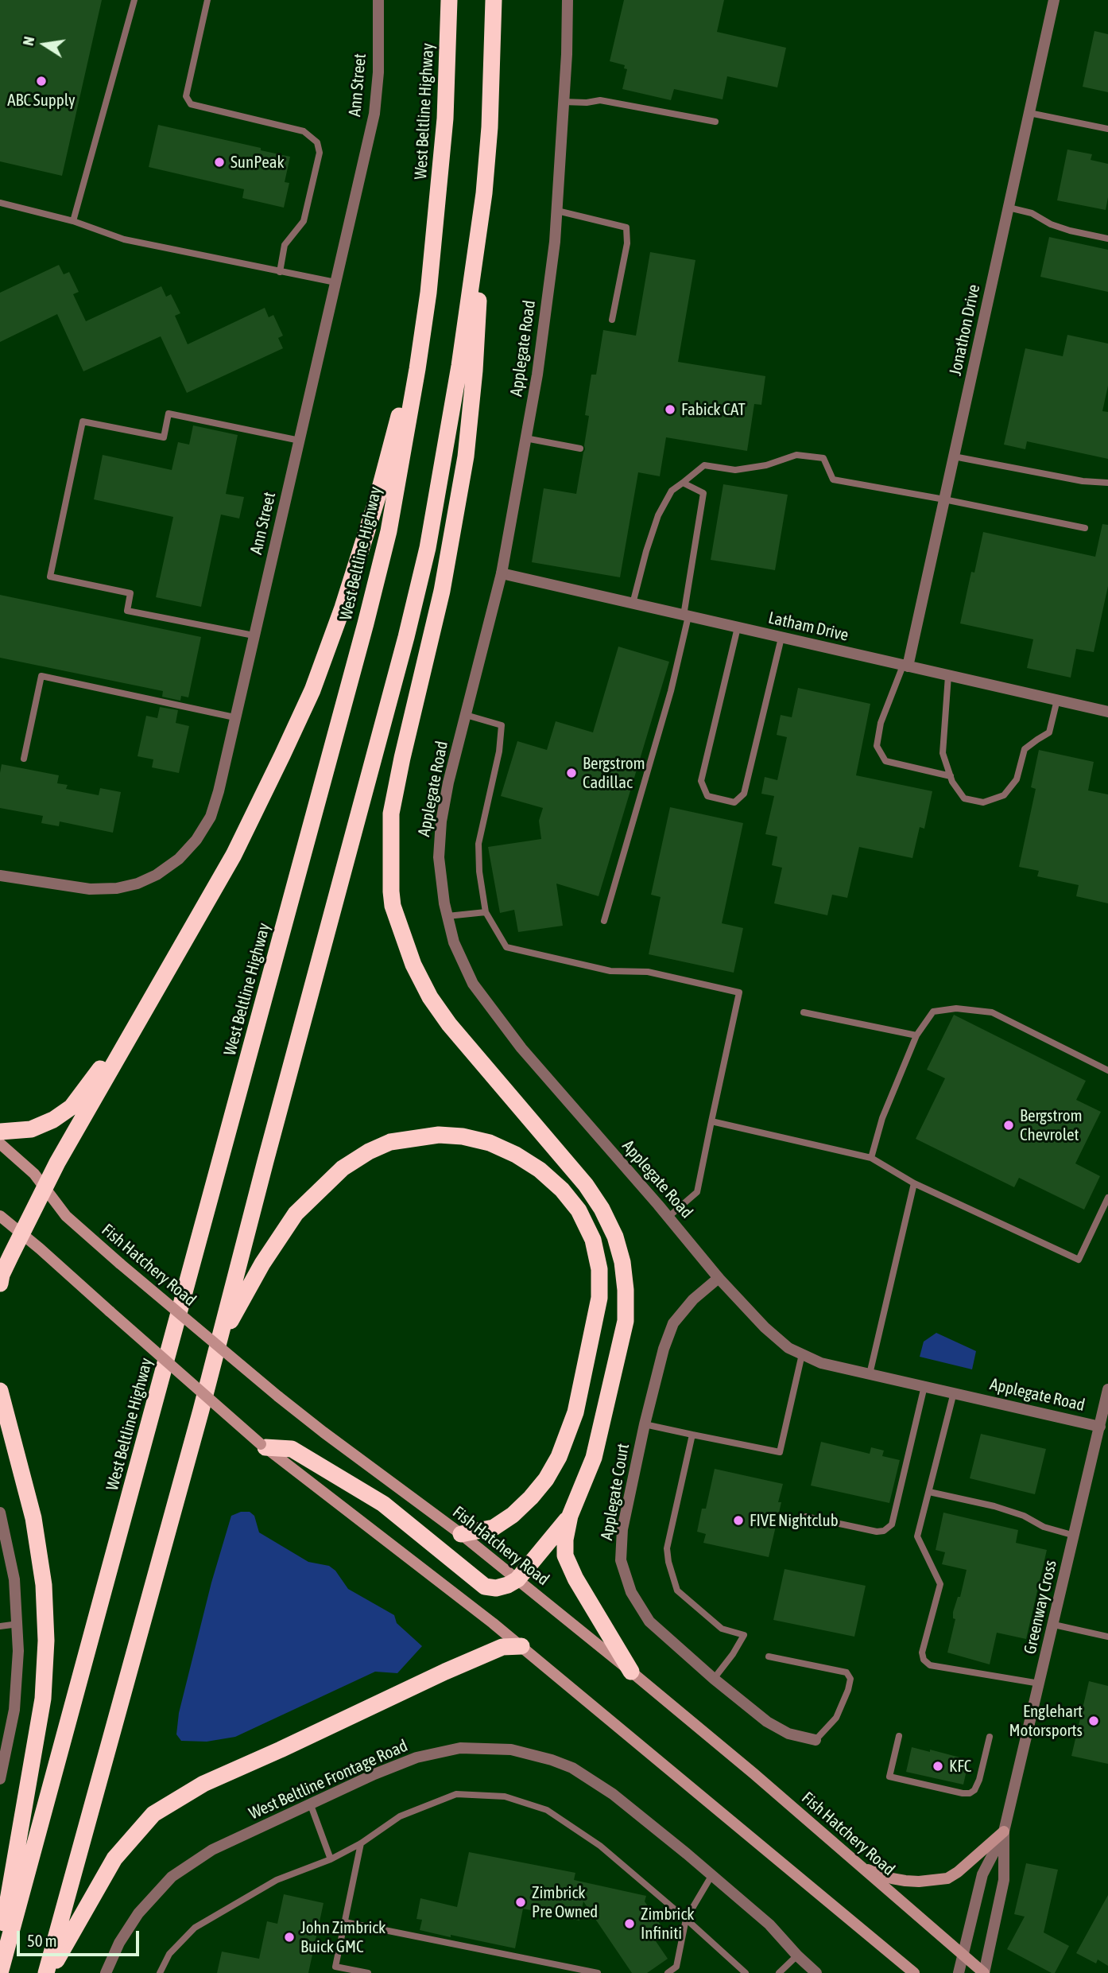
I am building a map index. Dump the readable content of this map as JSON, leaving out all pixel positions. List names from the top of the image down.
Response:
{
  "streets": {
    "highway": ["West Beltline Highway"],
    "main road": ["Fish Hatchery Road"],
    "street": [
      "Ann Street",
      "Jonathon Drive",
      "Applegate Road",
      "Latham Drive",
      "Applegate Court",
      "Greenway Cross",
      "West Beltline Frontage Road"
    ]
  },
  "crossings": [
    ["Jonathon Drive", "Latham Drive"],
    ["Applegate Road", "Latham Drive"],
    ["Applegate Road", "Applegate Court"],
    ["Applegate Road", "Greenway Cross"],
    ["Fish Hatchery Road", "Greenway Cross"]
  ],
  "places": [
    "ABC Supply",
    "SunPeak",
    "Fabick CAT",
    "Bergstrom Cadillac",
    "Bergstrom Chevrolet",
    "FIVE Nightclub",
    "Englehart Motorsports",
    "KFC",
    "Zimbrick Pre Owned",
    "Zimbrick Infiniti",
    "John Zimbrick Buick GMC"
  ],
  "scale_bar": "50 m",
  "north": "left"
}
